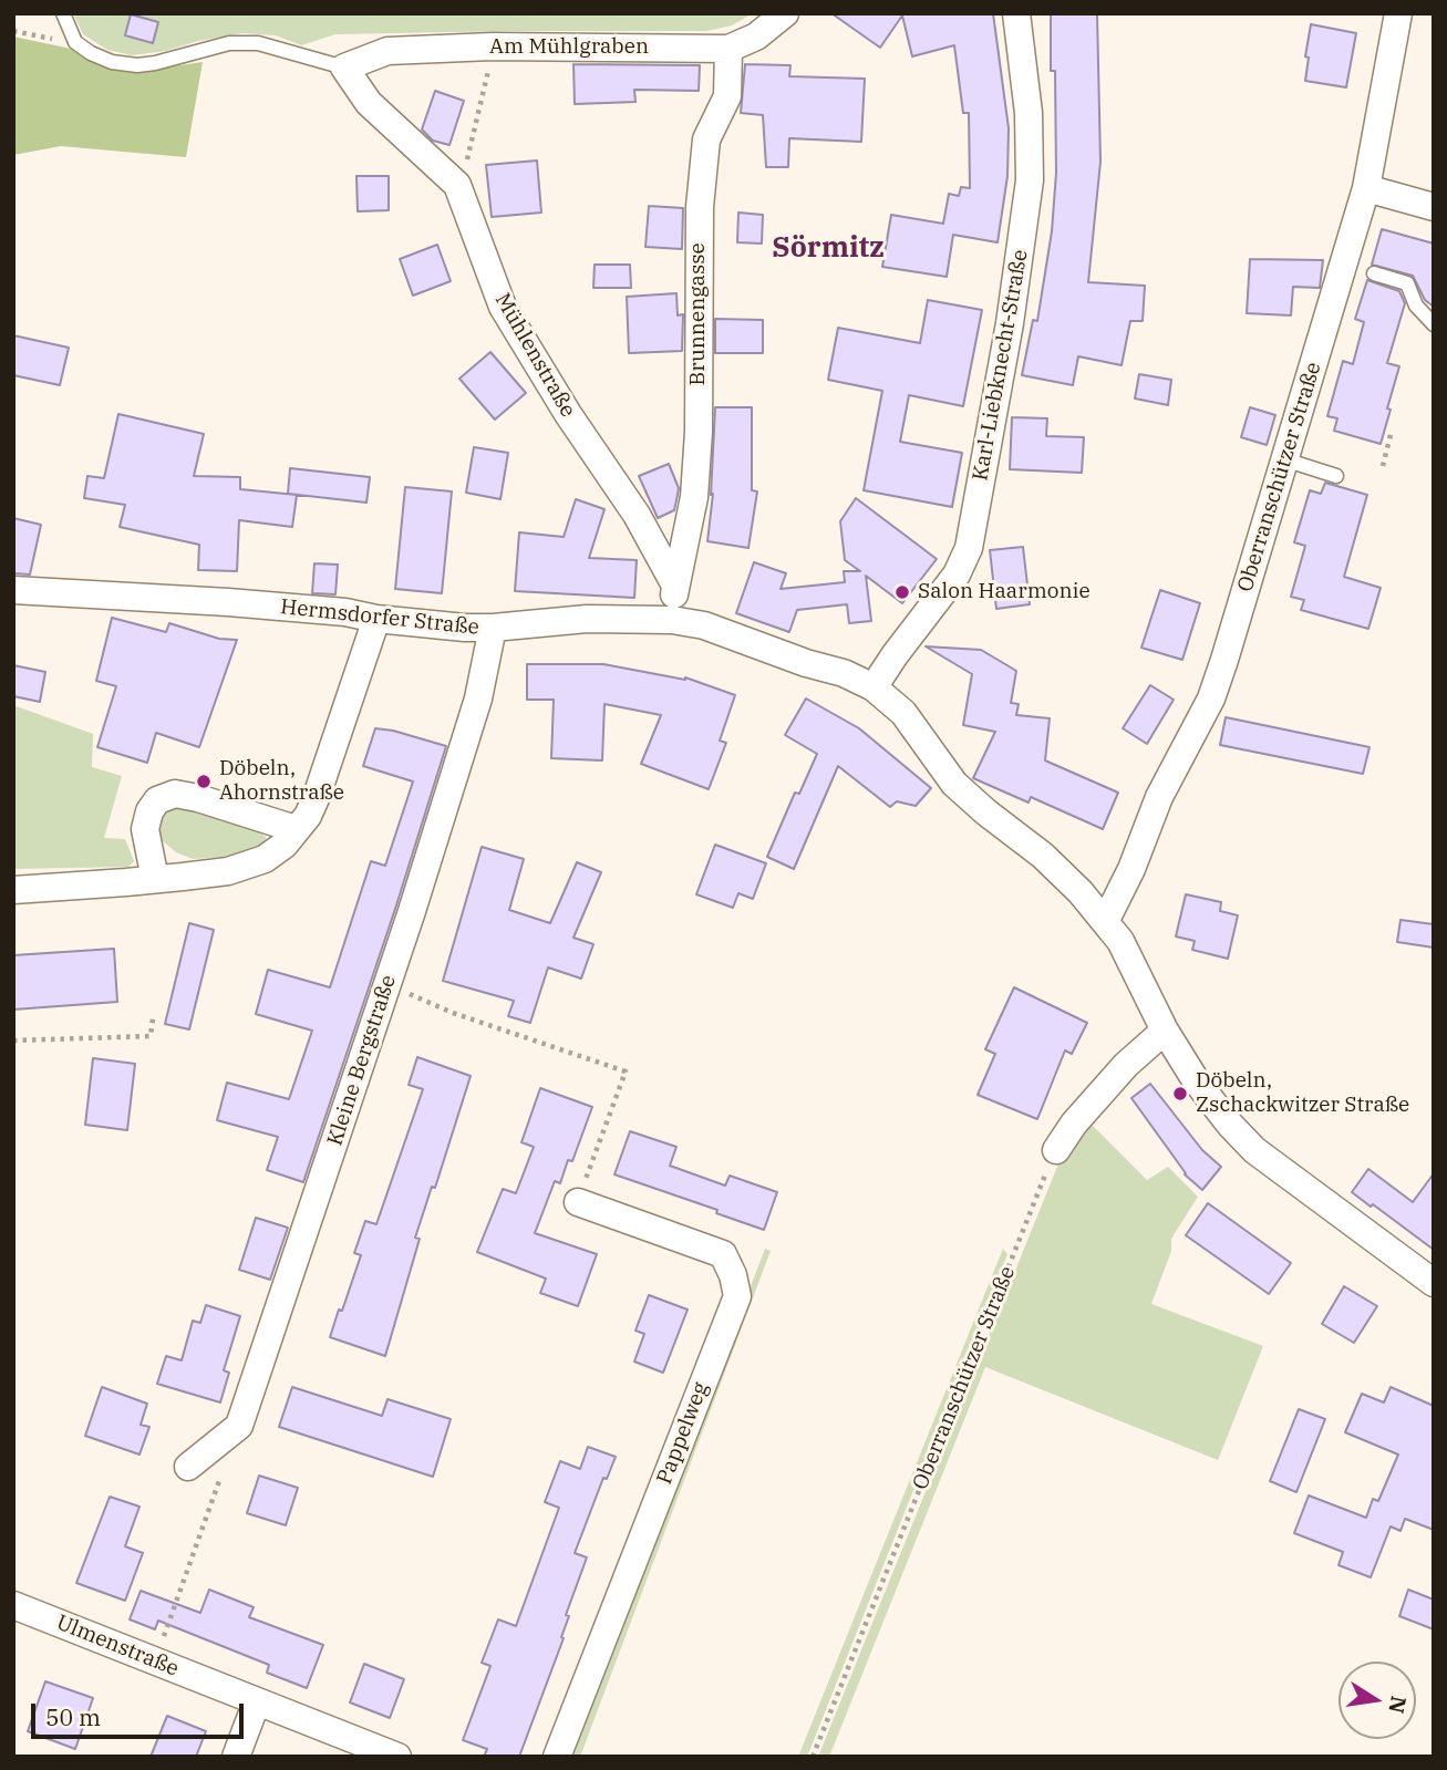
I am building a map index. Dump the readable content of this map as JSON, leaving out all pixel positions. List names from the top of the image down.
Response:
{
  "streets": {
    "street": [
      "Am Mühlgraben",
      "Brunnengasse",
      "Mühlenstraße",
      "Karl-Liebknecht-Straße",
      "Oberranschützer Straße",
      "Hermsdorfer Straße",
      "Kleine Bergstraße",
      "Pappelweg",
      "Ulmenstraße"
    ]
  },
  "crossings": [
    ["Am Mühlgraben", "Brunnengasse"],
    ["Am Mühlgraben", "Mühlenstraße"],
    ["Brunnengasse", "Mühlenstraße"],
    ["Karl-Liebknecht-Straße", "Hermsdorfer Straße"],
    ["Oberranschützer Straße", "Hermsdorfer Straße"],
    ["Hermsdorfer Straße", "Kleine Bergstraße"]
  ],
  "districts": ["Sörmitz"],
  "places": ["Salon Haarmonie", "Döbeln, Ahornstraße", "Döbeln, Zschackwitzer Straße"],
  "scale_bar": "50 m",
  "north": "right"
}
